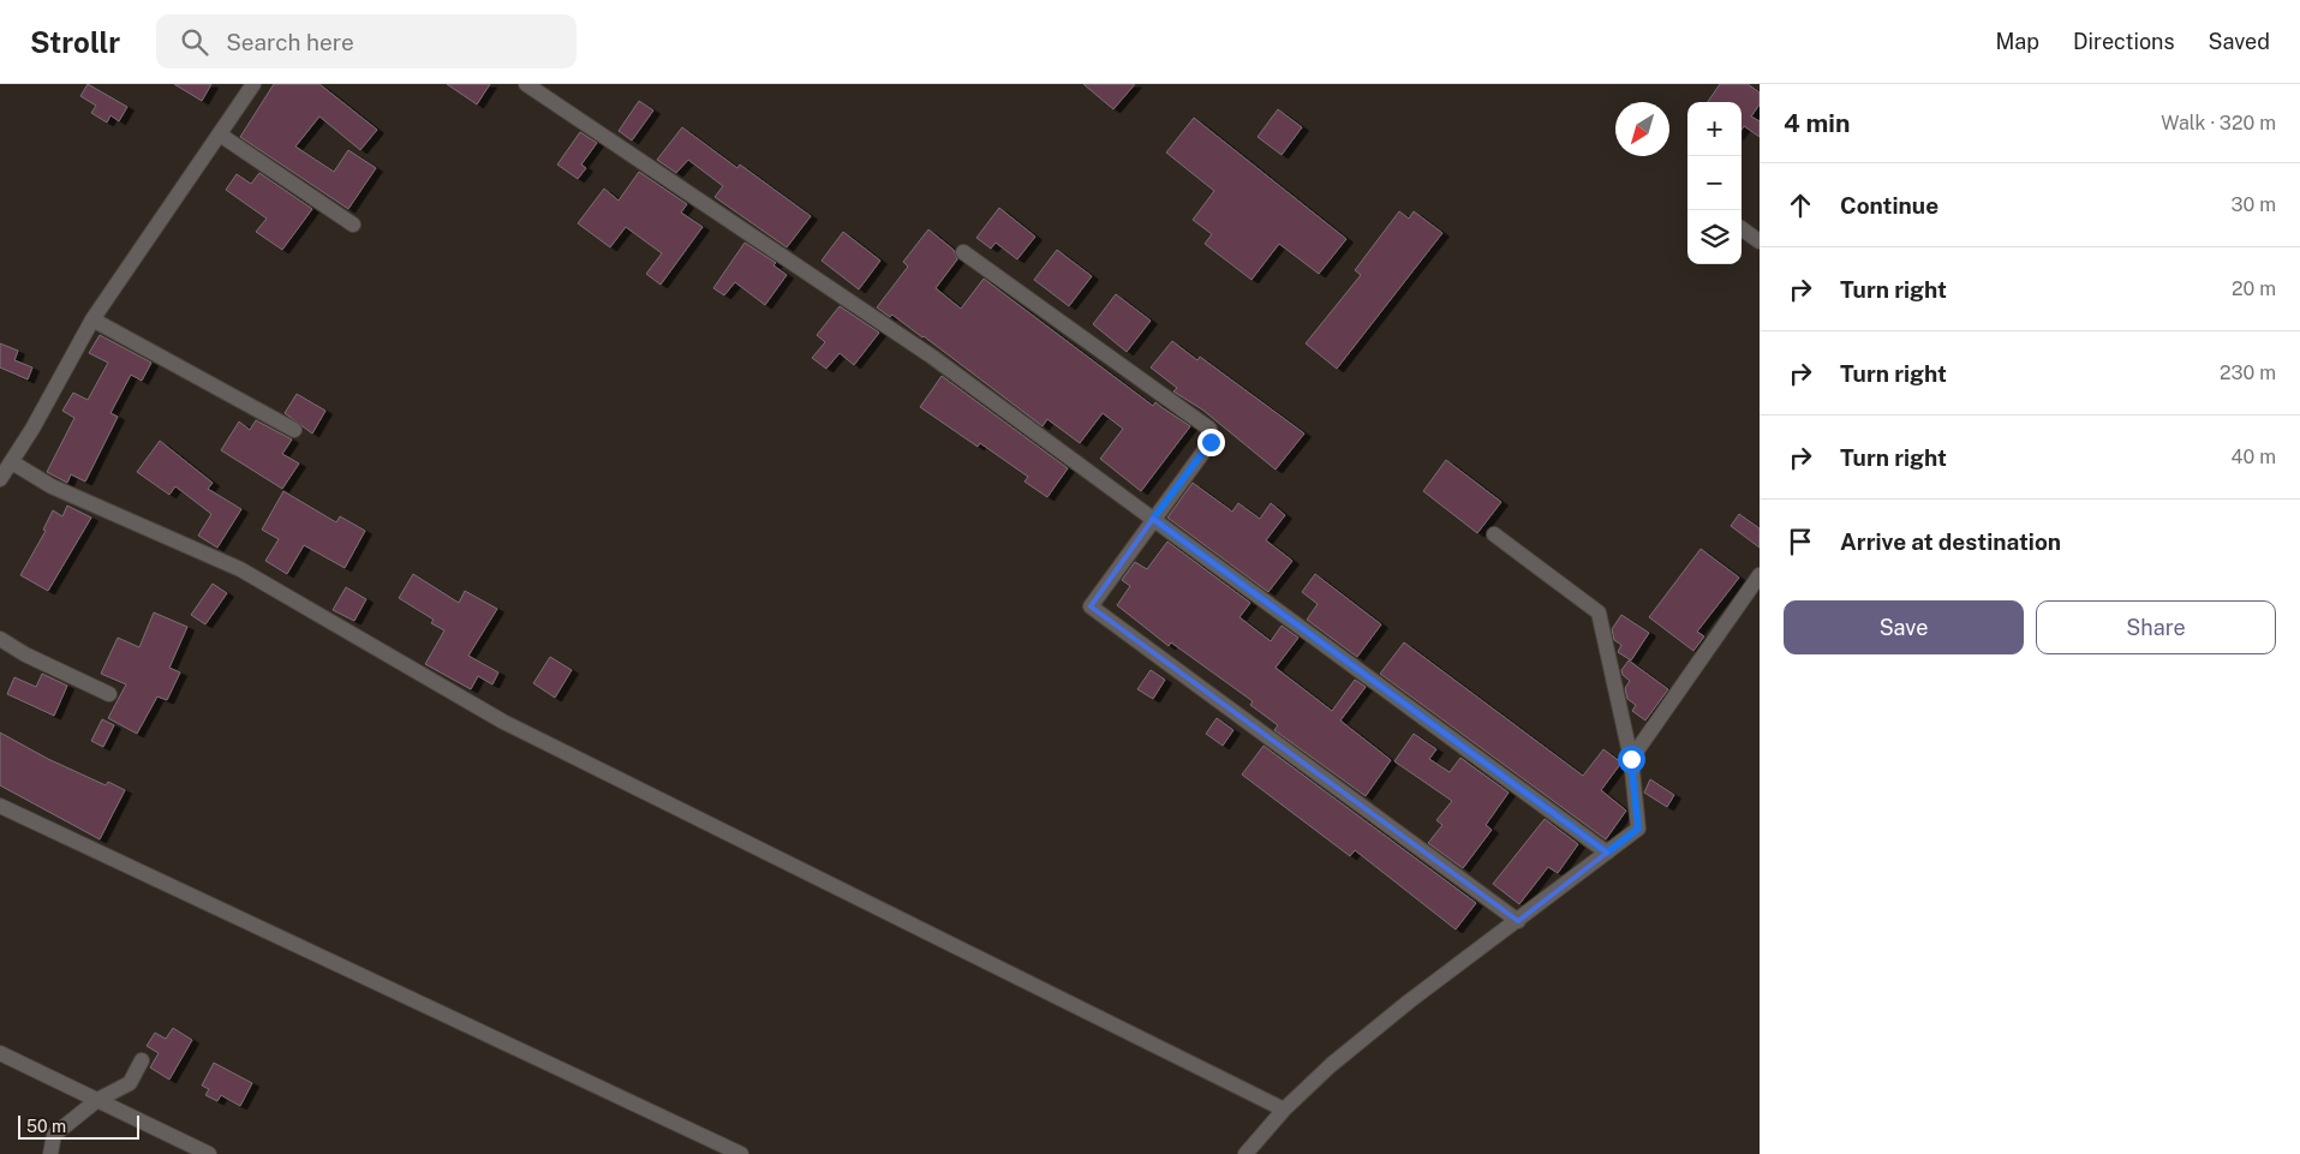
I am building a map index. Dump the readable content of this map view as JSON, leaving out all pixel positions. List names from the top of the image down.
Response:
{
  "scale_bar": "50 m",
  "north": "bottom left",
  "page": {
    "header": "Strollr",
    "search": "Search here",
    "nav": ["Map", "Directions", "Saved"],
    "heading": ["4 min", "Walk · 320 m"],
    "map_buttons": ["+", "−"],
    "list": [
      ["Continue", "30 m"],
      ["Turn right", "20 m"],
      ["Turn right", "230 m"],
      ["Turn right", "40 m"],
      "Arrive at destination"
    ],
    "buttons": ["Save", "Share"],
    "scale": "50 m"
  }
}
